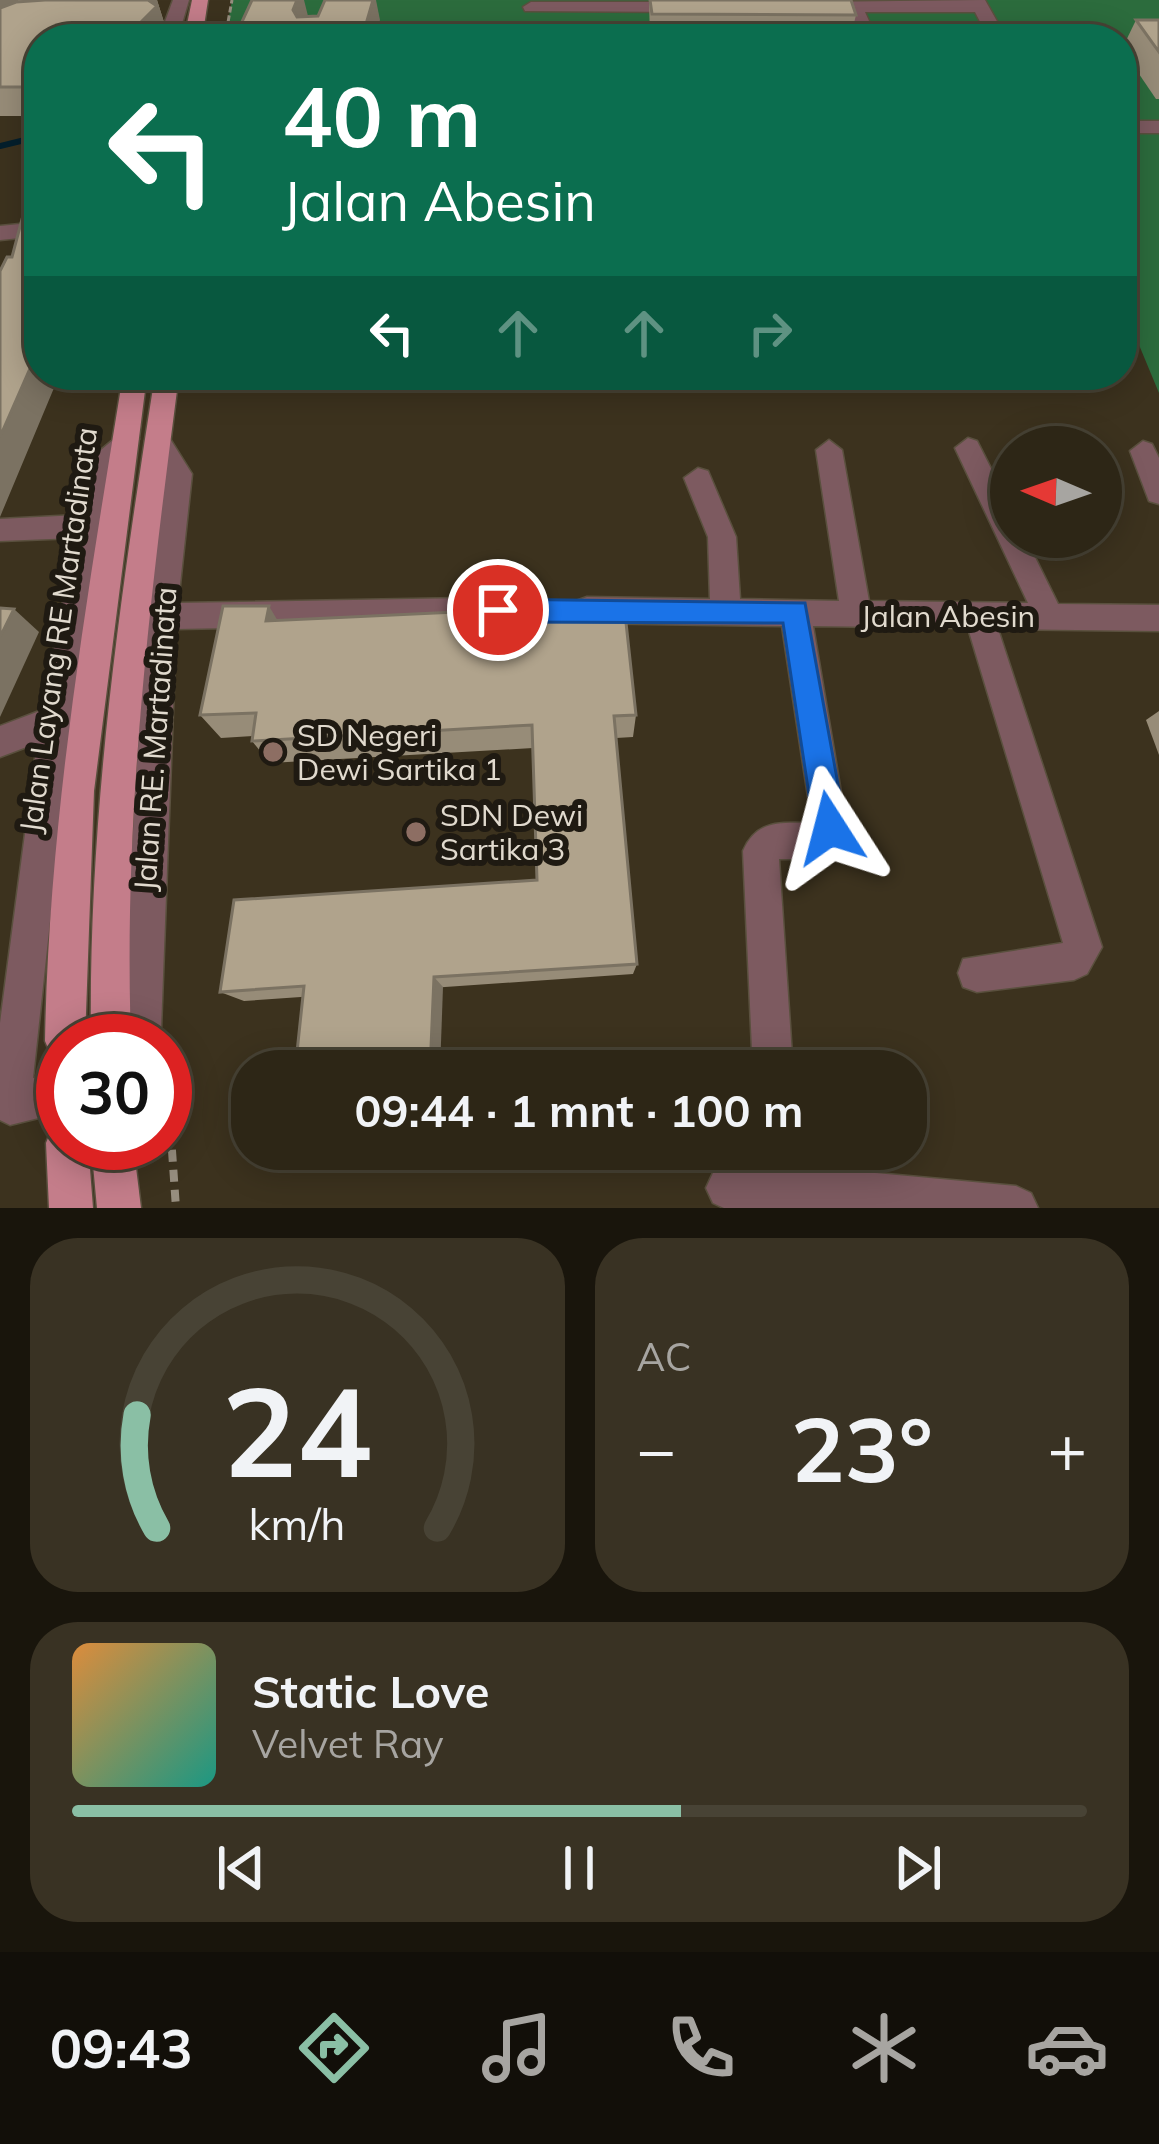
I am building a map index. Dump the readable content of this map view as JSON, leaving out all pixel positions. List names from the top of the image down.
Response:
{
  "streets": {
    "main road": ["Jalan Layang RE Martadinata"],
    "street": ["Jalan Abesin", "Jalan RE. Martadinata"]
  },
  "crossings": [
    ["Jalan Abesin", "Jalan RE. Martadinata"],
    ["Jalan Layang RE Martadinata", "Jalan RE. Martadinata"]
  ],
  "places": ["SD Negeri Dewi Sartika 1", "SDN Dewi Sartika 3"],
  "north": "left",
  "page": {
    "turn": ["40 m", "Jalan Abesin"],
    "limit": "30",
    "trip": "09:44 · 1 mnt · 100 m",
    "tile": "AC",
    "heat": ["−", "23°", "+"],
    "song": ["Static Love", "Velvet Ray"],
    "tabs": "09:43",
    "gauge": ["24", "km/h"]
  }
}
